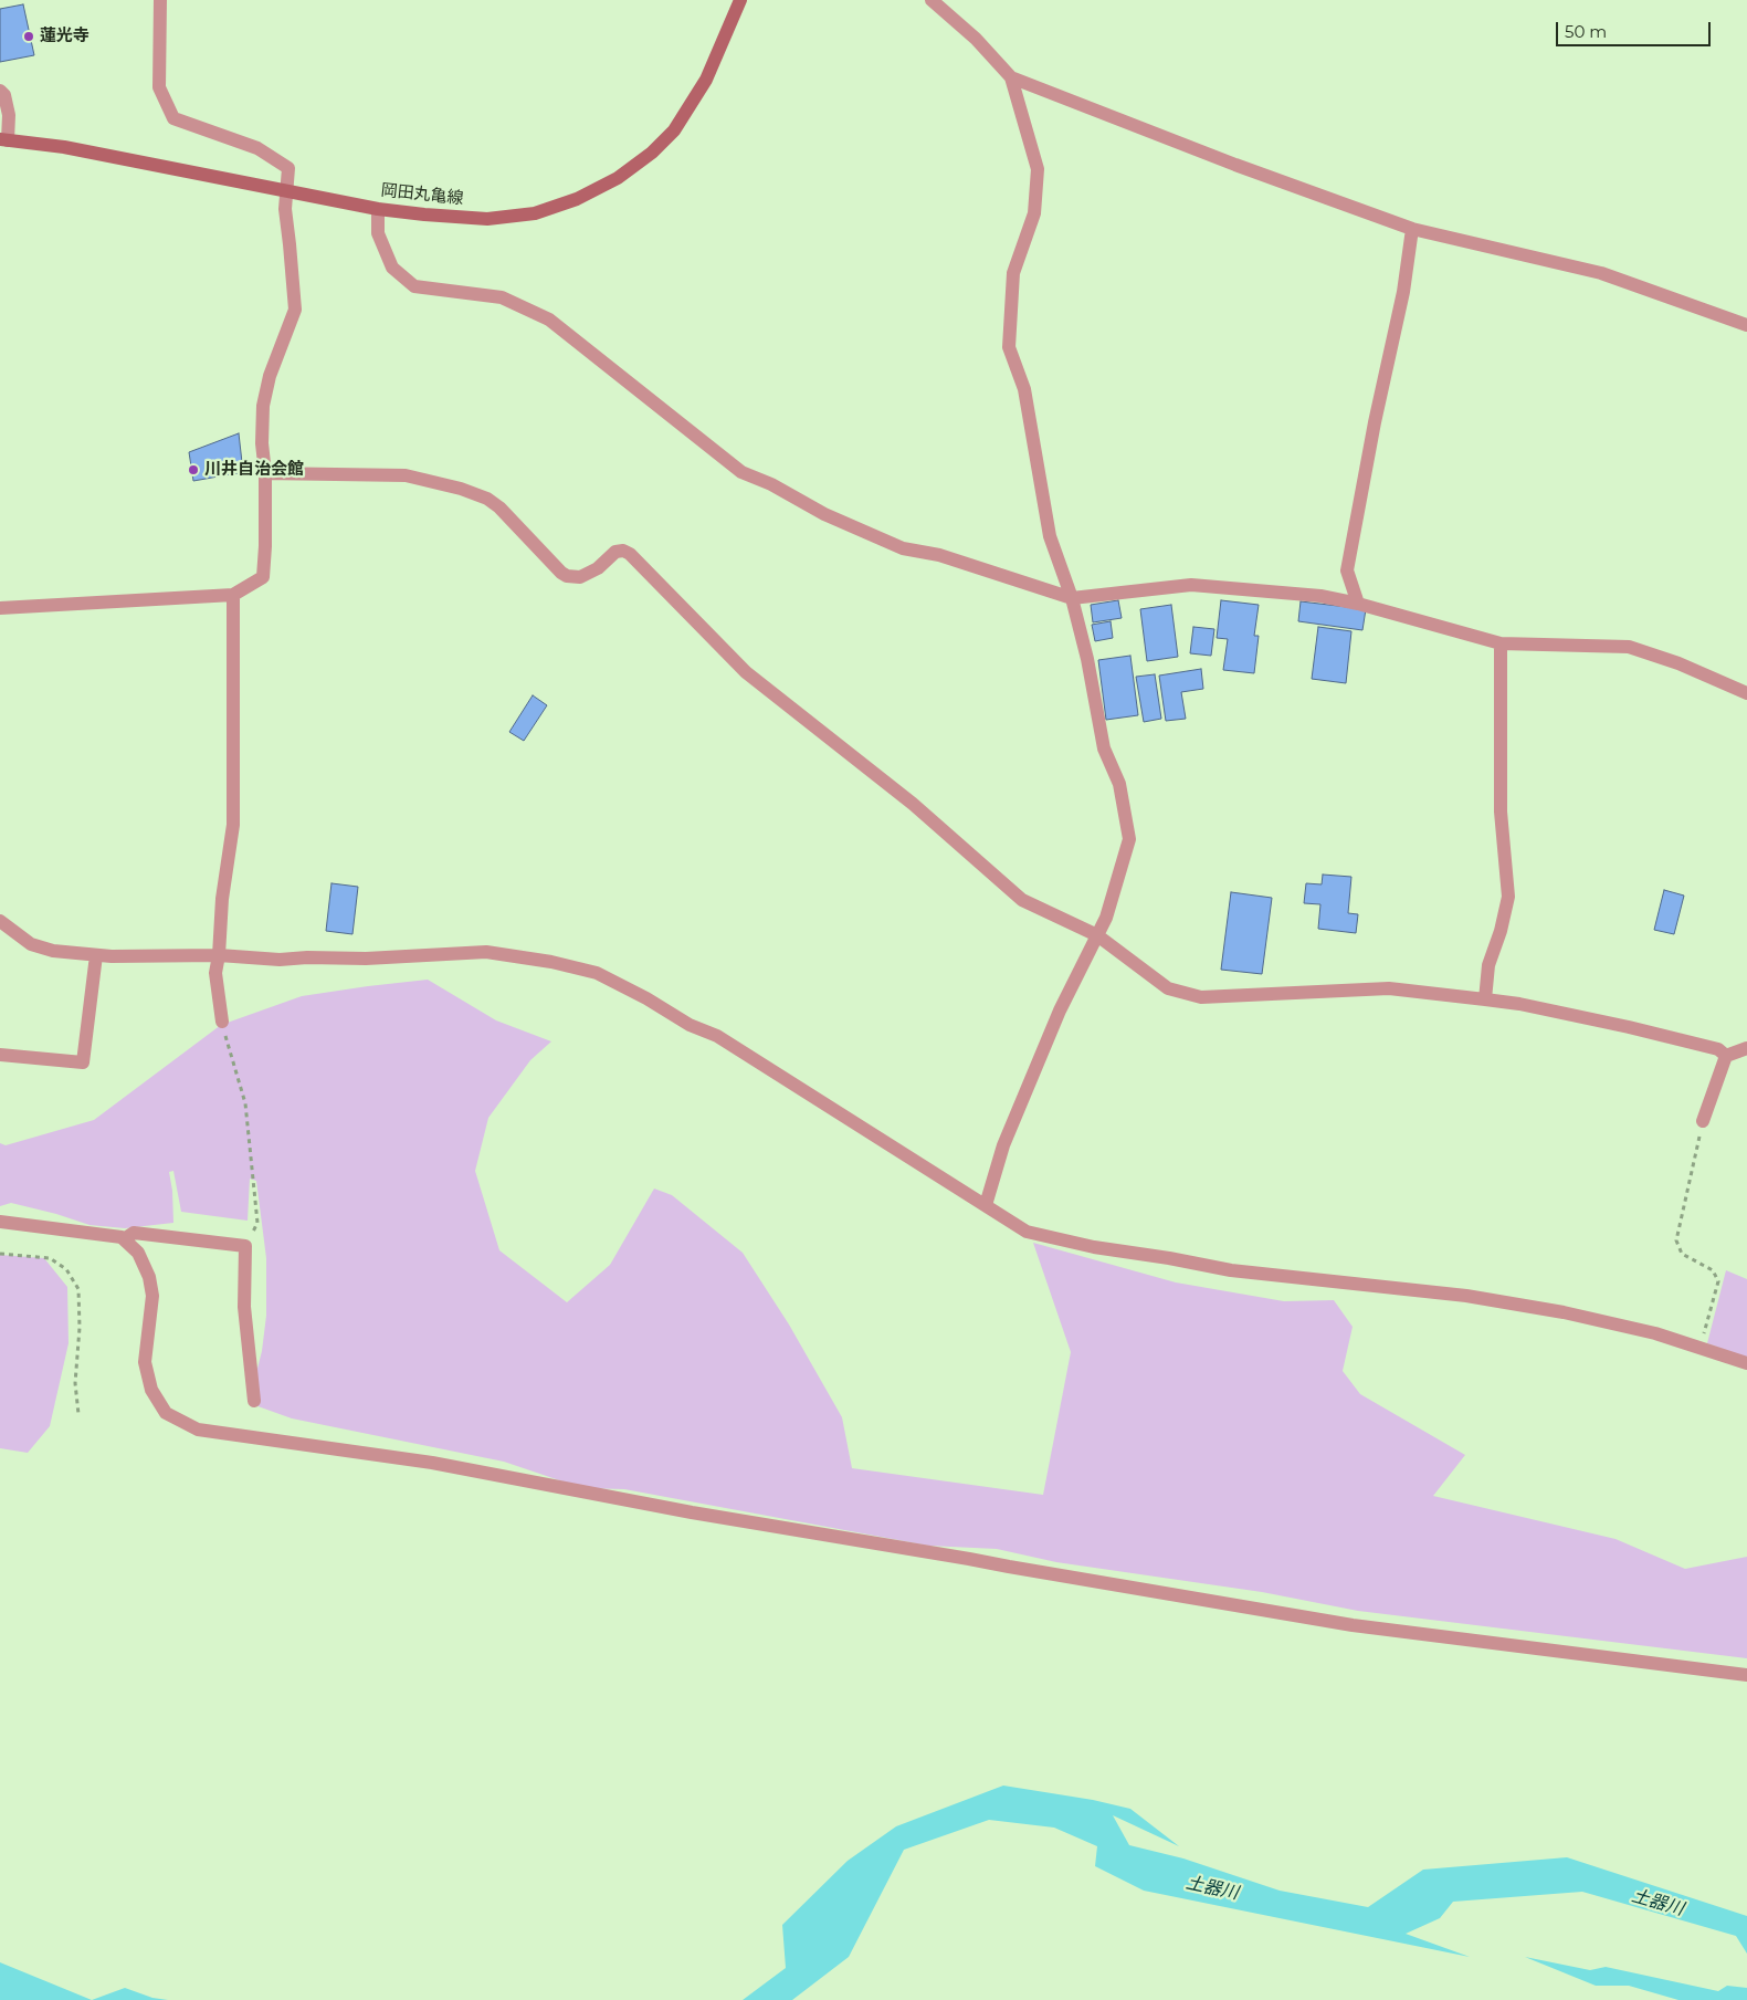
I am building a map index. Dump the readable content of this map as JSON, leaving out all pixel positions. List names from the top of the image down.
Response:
{
  "streets": {
    "main road": ["岡田丸亀線"]
  },
  "water": ["土器川"],
  "places": ["蓮光寺", "川井自治会館"],
  "scale_bar": "50 m"
}
